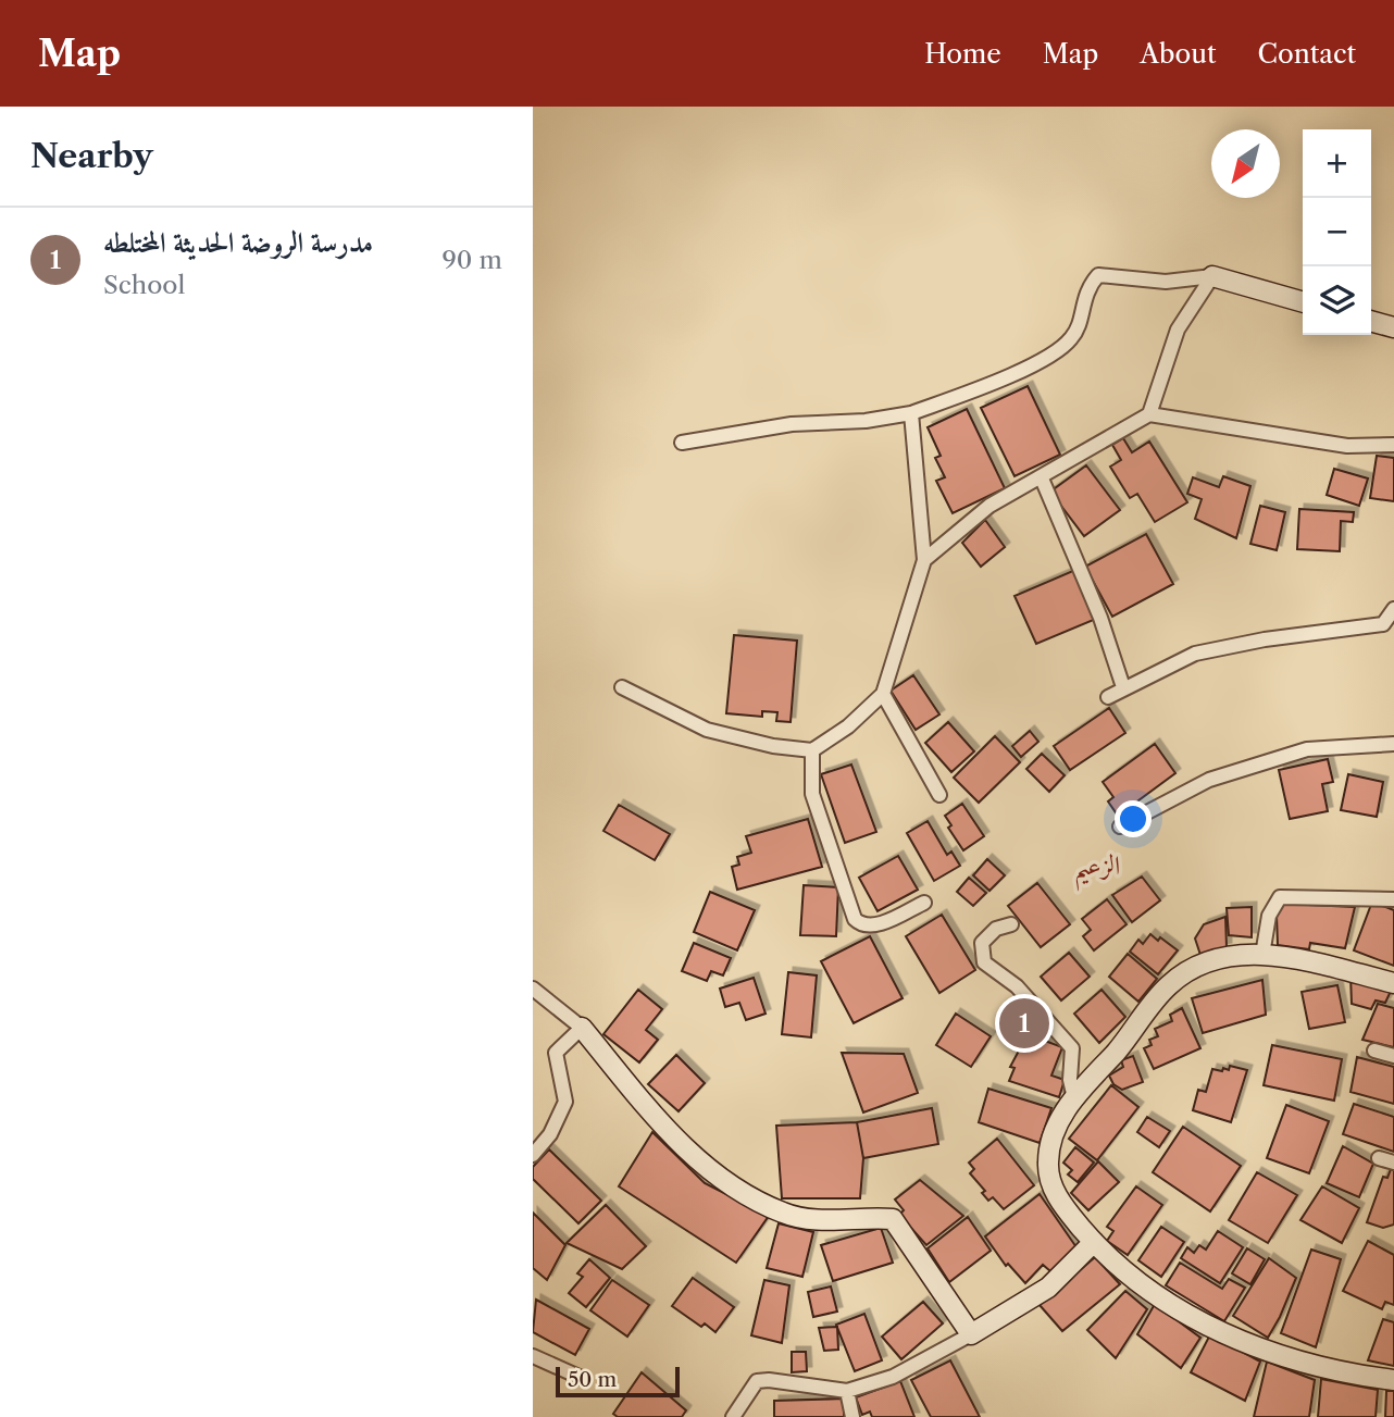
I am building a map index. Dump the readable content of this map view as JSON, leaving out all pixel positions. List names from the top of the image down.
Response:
{
  "districts": ["الزعيم"],
  "scale_bar": "50 m",
  "north": "bottom left",
  "page": {
    "header": "Map",
    "nav": [
      "Home",
      "Map",
      "About",
      "Contact"
    ],
    "heading": "Nearby",
    "map_buttons": ["+", "−"],
    "list": [
      {
        "mark": "1",
        "name": "مدرسة الروضة الحديثة المختلطه",
        "note": "School",
        "value": "90 m"
      }
    ],
    "pins": "1",
    "scale": "50 m"
  }
}
